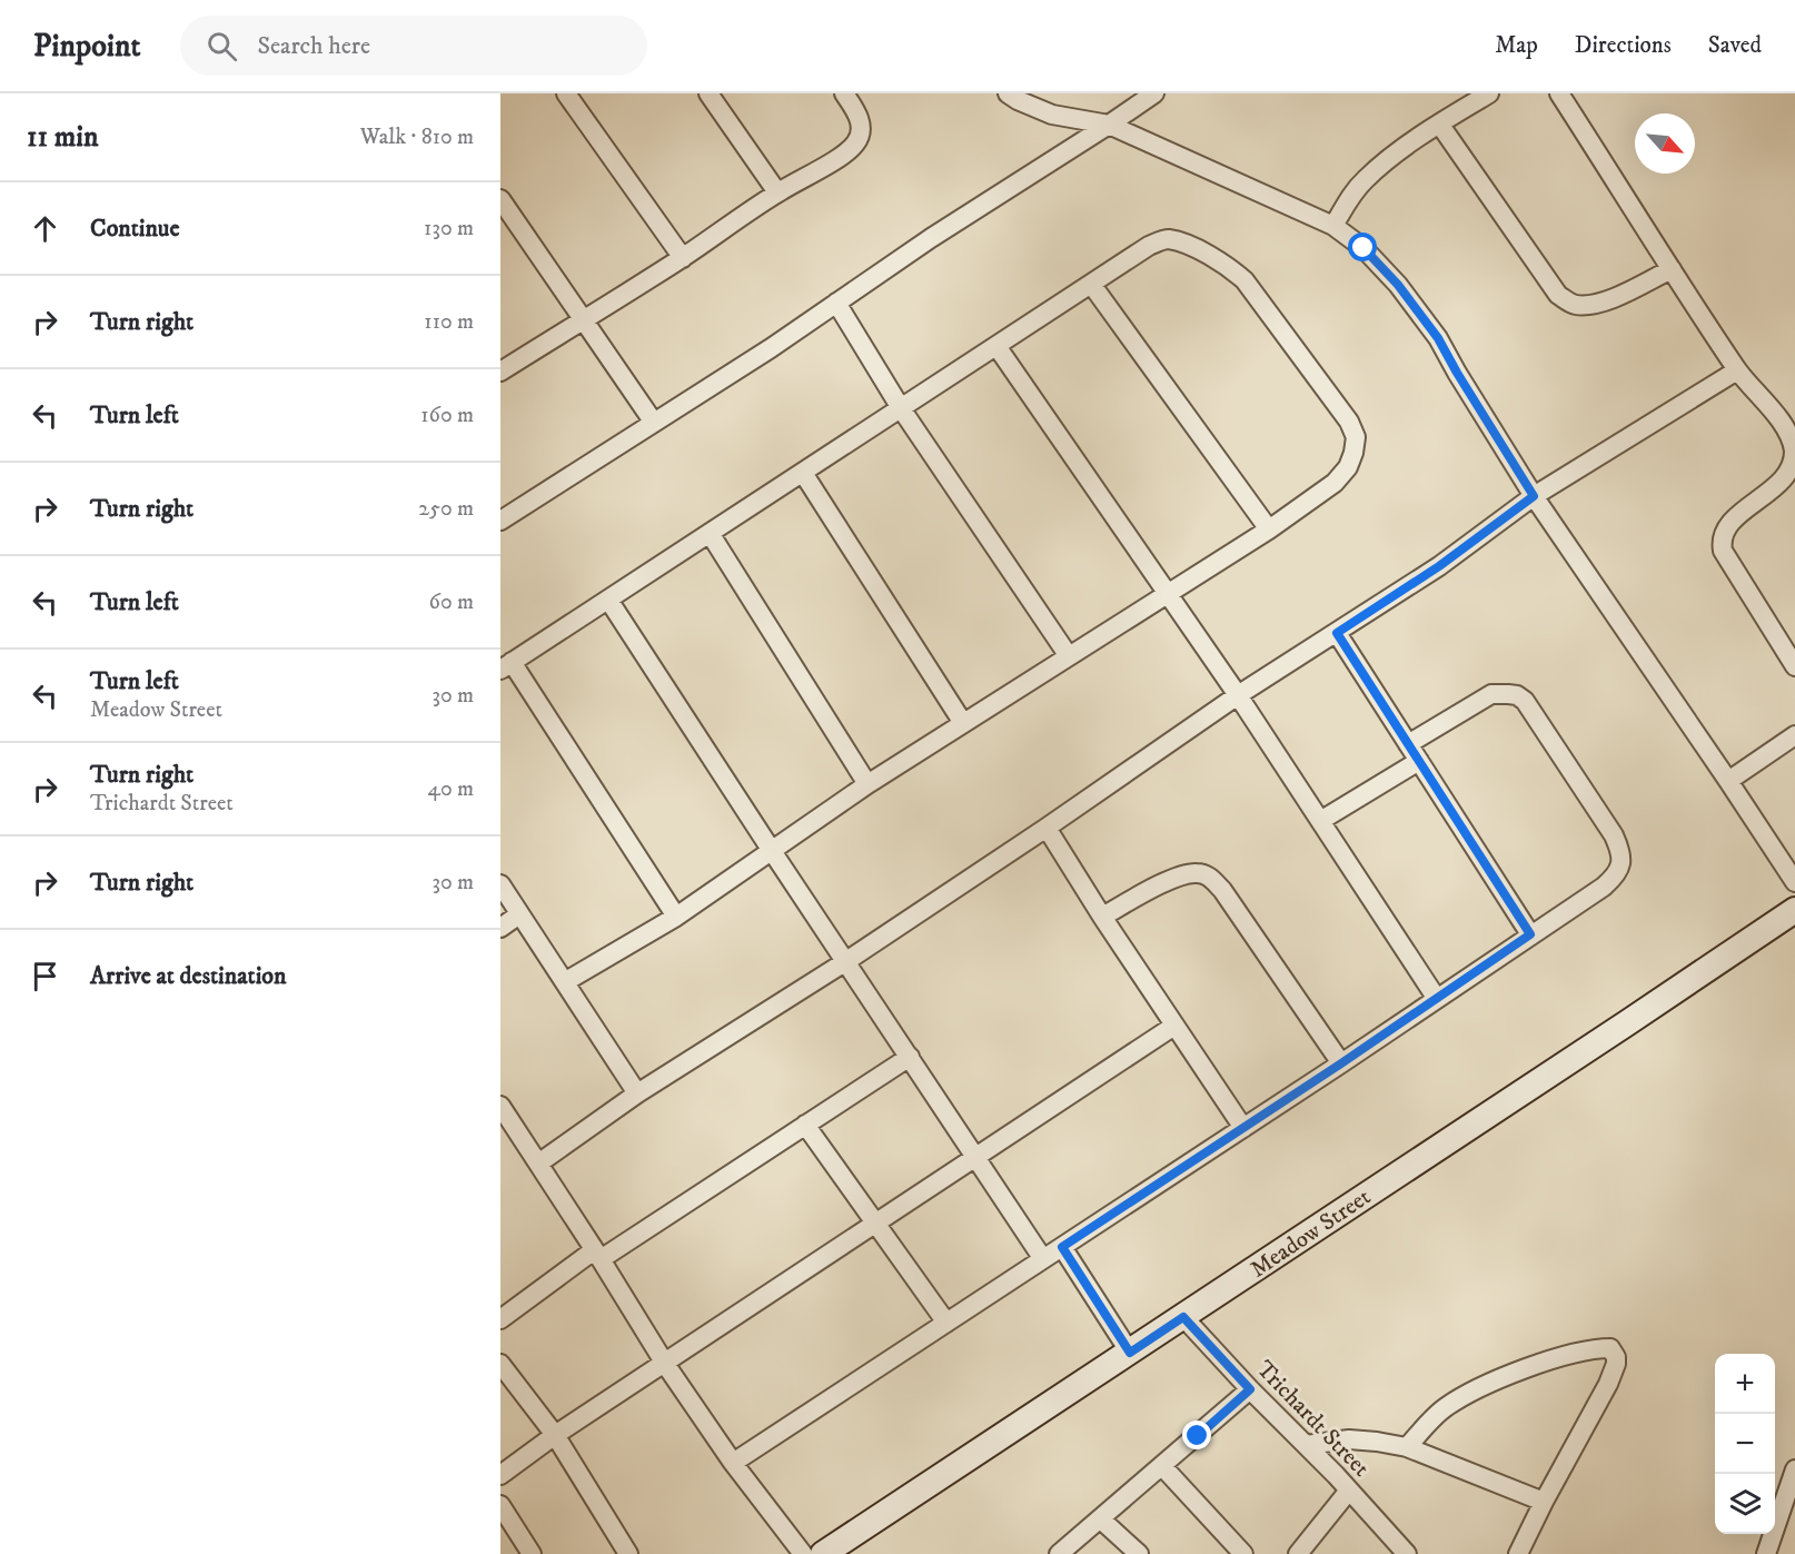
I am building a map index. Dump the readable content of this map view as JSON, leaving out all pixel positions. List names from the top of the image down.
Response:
{
  "streets": {
    "street": ["Meadow Street", "Trichardt Street"]
  },
  "crossings": [
    ["Meadow Street", "Trichardt Street"]
  ],
  "north": "bottom right",
  "page": {
    "header": "Pinpoint",
    "search": "Search here",
    "nav": ["Map", "Directions", "Saved"],
    "heading": ["11 min", "Walk · 810 m"],
    "list": [
      ["Continue", "130 m"],
      ["Turn right", "110 m"],
      ["Turn left", "160 m"],
      ["Turn right", "250 m"],
      ["Turn left", "60 m"],
      ["Turn left", "Meadow Street", "30 m"],
      ["Turn right", "Trichardt Street", "40 m"],
      ["Turn right", "30 m"],
      "Arrive at destination"
    ],
    "map_buttons": ["+", "−"]
  }
}
